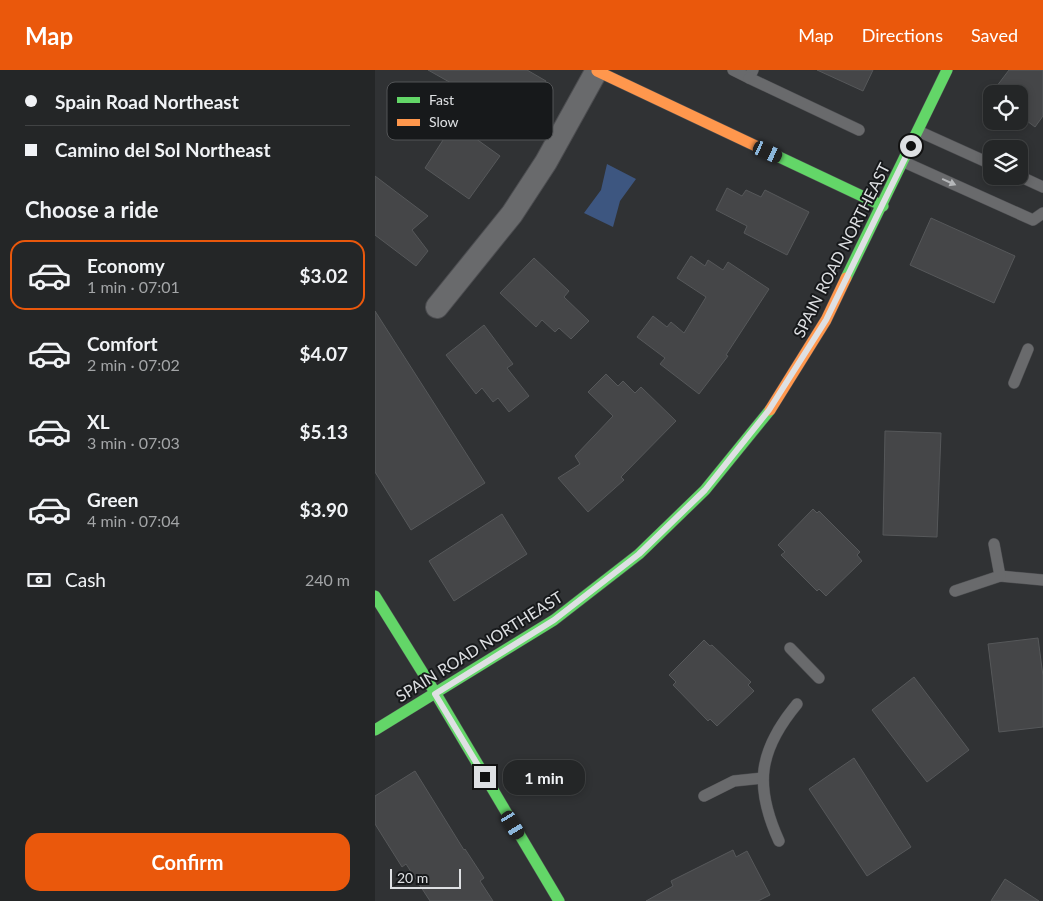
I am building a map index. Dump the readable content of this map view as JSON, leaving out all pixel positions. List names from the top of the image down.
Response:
{
  "streets": {
    "street": ["SPAIN ROAD NORTHEAST"]
  },
  "legend": ["Fast", "Slow"],
  "scale_bar": "20 m",
  "page": {
    "header": "Map",
    "nav": ["Map", "Directions", "Saved"],
    "banner": ["Spain Road Northeast", "Camino del Sol Northeast"],
    "heading": "Choose a ride",
    "list": [
      {
        "name": "Economy",
        "note": "1 min · 07:01",
        "value": "$3.02"
      },
      {
        "name": "Comfort",
        "note": "2 min · 07:02",
        "value": "$4.07"
      },
      {
        "name": "XL",
        "note": "3 min · 07:03",
        "value": "$5.13"
      },
      {
        "name": "Green",
        "note": "4 min · 07:04",
        "value": "$3.90"
      }
    ],
    "pay": ["Cash", "240 m"],
    "bubble": "1 min",
    "buttons": "Confirm",
    "scale": "20 m"
  }
}
